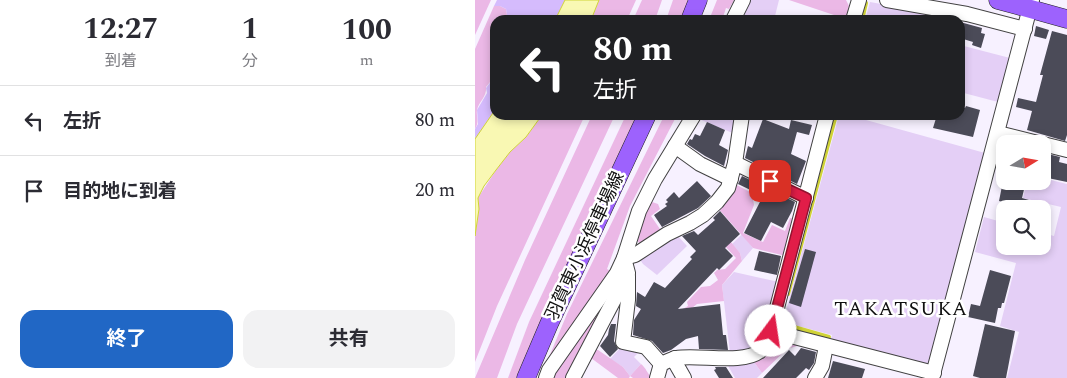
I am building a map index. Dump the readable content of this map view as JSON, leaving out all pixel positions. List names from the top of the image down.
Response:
{
  "streets": {
    "main road": ["羽賀東小浜停車場線"]
  },
  "districts": ["TAKATSUKA"],
  "north": "right",
  "page": {
    "eta": [
      "12:27",
      "到着",
      "1",
      "分",
      "100",
      "m"
    ],
    "turn": ["80 m", "左折"],
    "list": [
      {
        "name": "左折",
        "value": "80 m"
      },
      {
        "name": "目的地に到着",
        "value": "20 m"
      }
    ],
    "buttons": ["終了", "共有"]
  }
}
